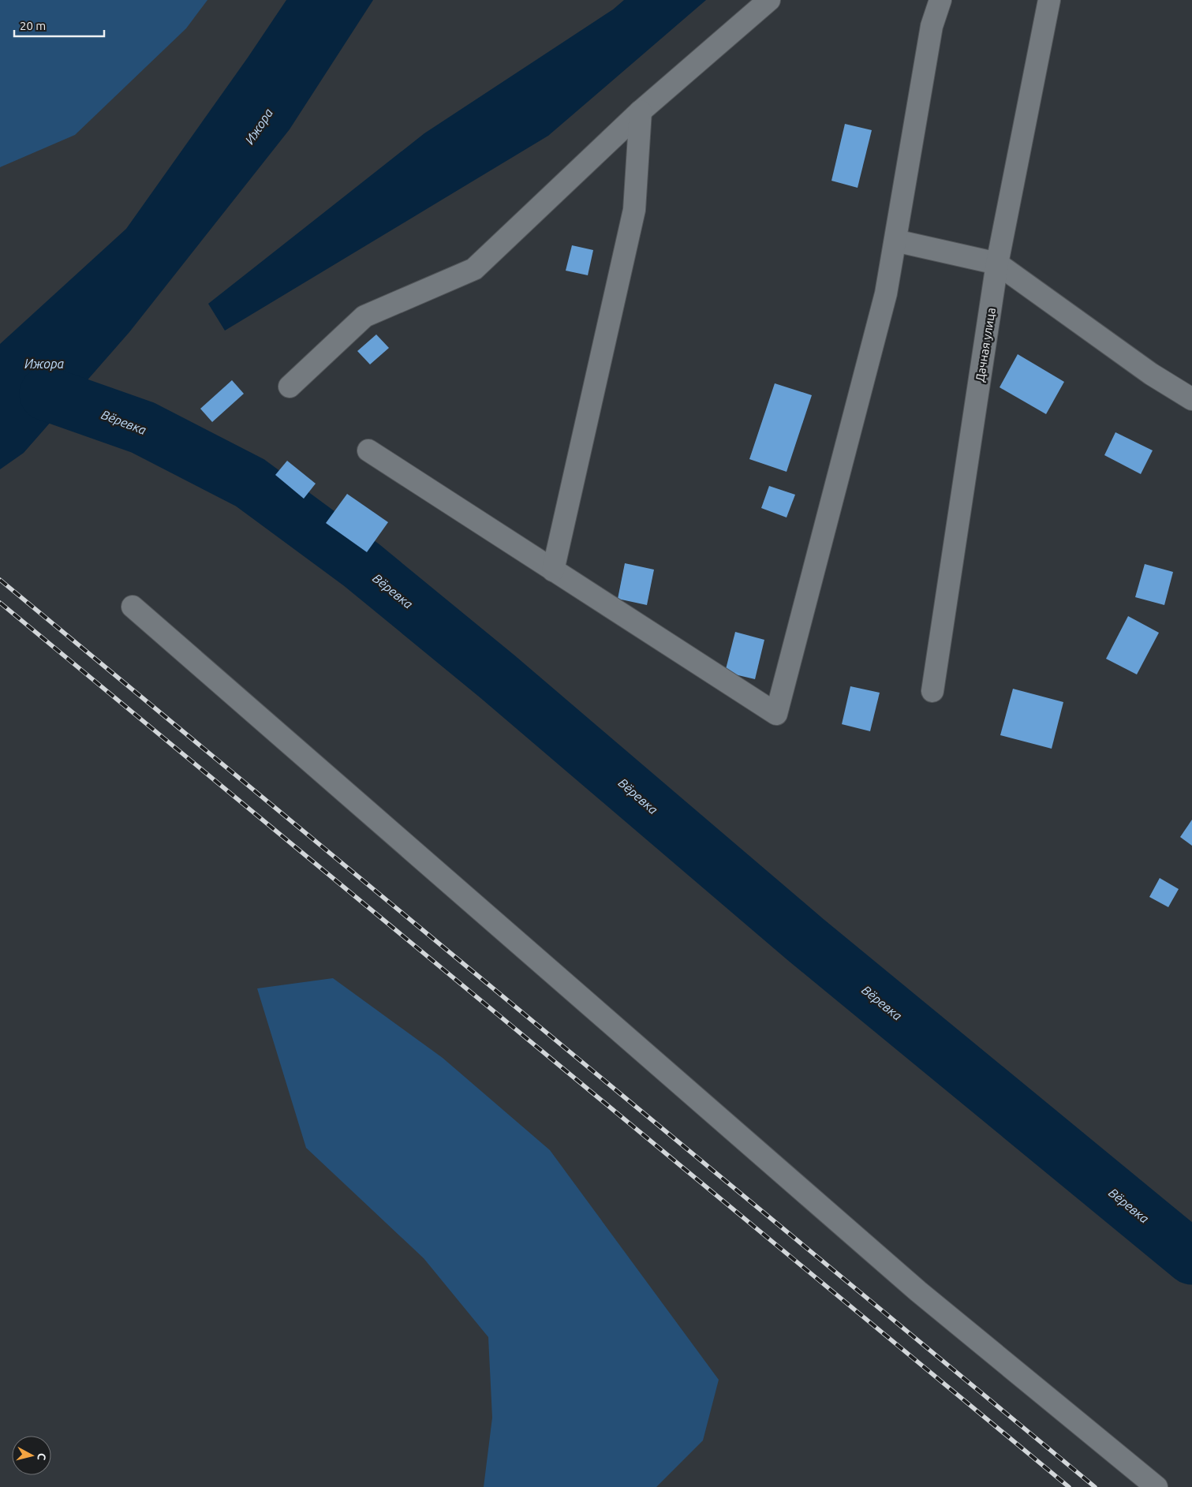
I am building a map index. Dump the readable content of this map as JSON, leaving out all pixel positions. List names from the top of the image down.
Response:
{
  "streets": {
    "street": ["Дачная улица"]
  },
  "water": ["Ижора", "Вёревка"],
  "scale_bar": "20 m",
  "north": "right"
}
